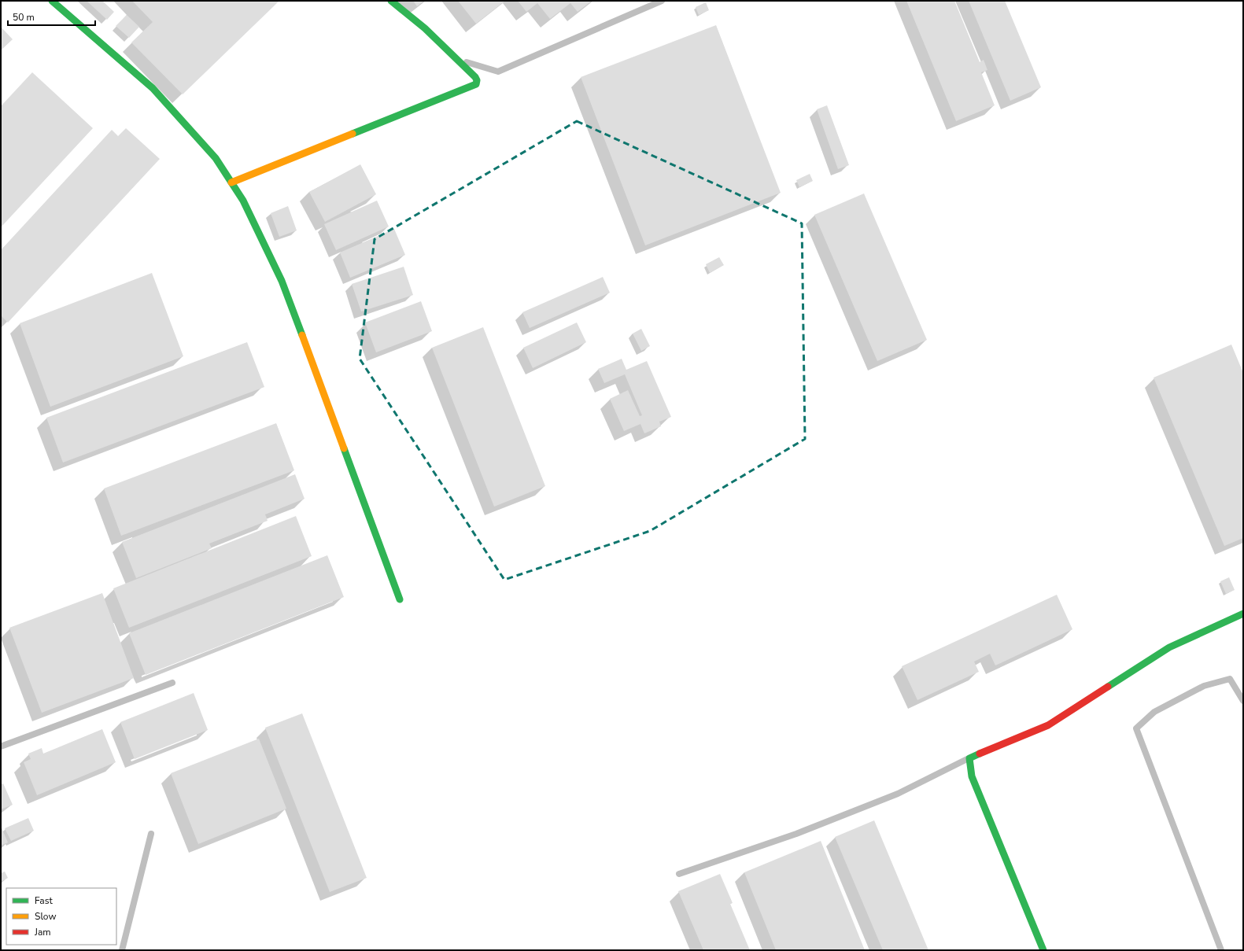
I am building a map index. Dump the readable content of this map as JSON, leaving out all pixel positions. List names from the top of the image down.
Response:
{
  "legend": ["Fast", "Slow", "Jam"],
  "scale_bar": "50 m"
}
